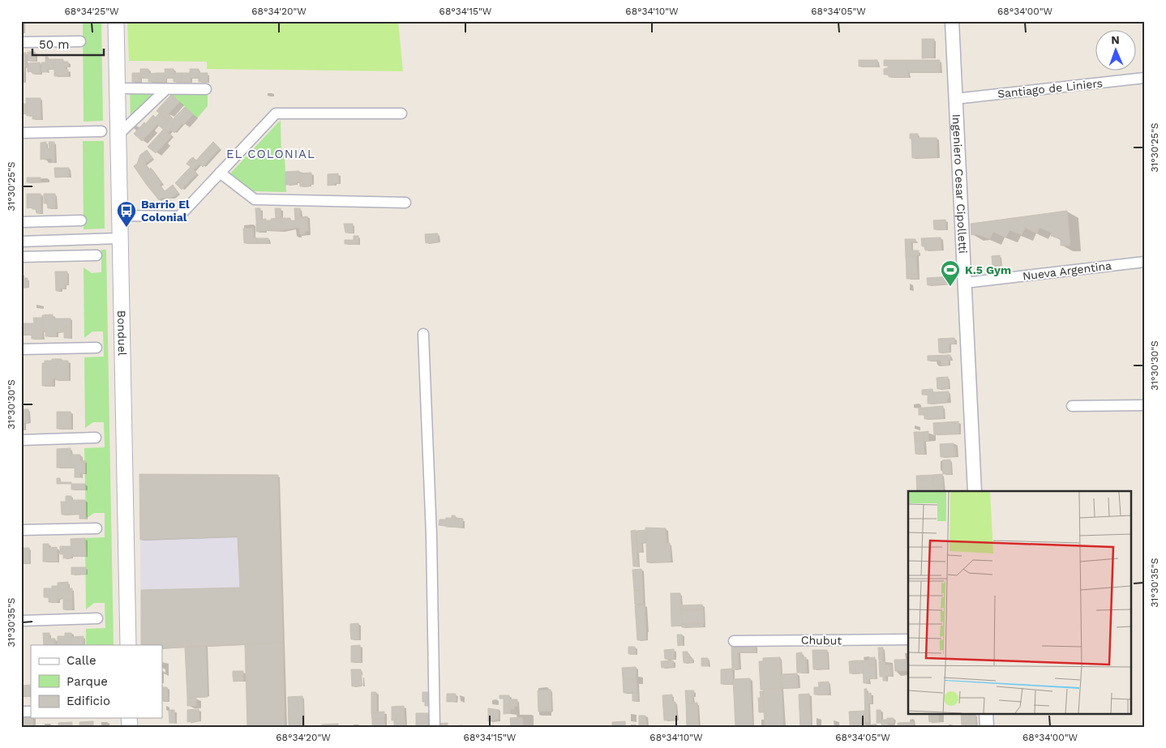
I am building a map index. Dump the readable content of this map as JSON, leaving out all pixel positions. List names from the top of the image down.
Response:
{
  "streets": {
    "main road": ["Bonduel"],
    "street": [
      "Santiago de Liniers",
      "Ingeniero Cesar Cipolletti",
      "Nueva Argentina",
      "Chubut"
    ]
  },
  "crossings": [
    ["Santiago de Liniers", "Ingeniero Cesar Cipolletti"],
    ["Ingeniero Cesar Cipolletti", "Nueva Argentina"]
  ],
  "districts": ["EL COLONIAL"],
  "places": {
    "bus stop": ["Barrio El Colonial"],
    "sports": ["K.5 Gym"]
  },
  "legend": ["Calle", "Parque", "Edificio"],
  "scale_bar": "50 m",
  "north": "top",
  "coordinates": [
    "68°34'25\"W",
    "68°34'20\"W",
    "68°34'15\"W",
    "68°34'10\"W",
    "68°34'05\"W",
    "68°34'00\"W",
    "31°30'25\"S",
    "31°30'30\"S",
    "31°30'35\"S"
  ]
}
